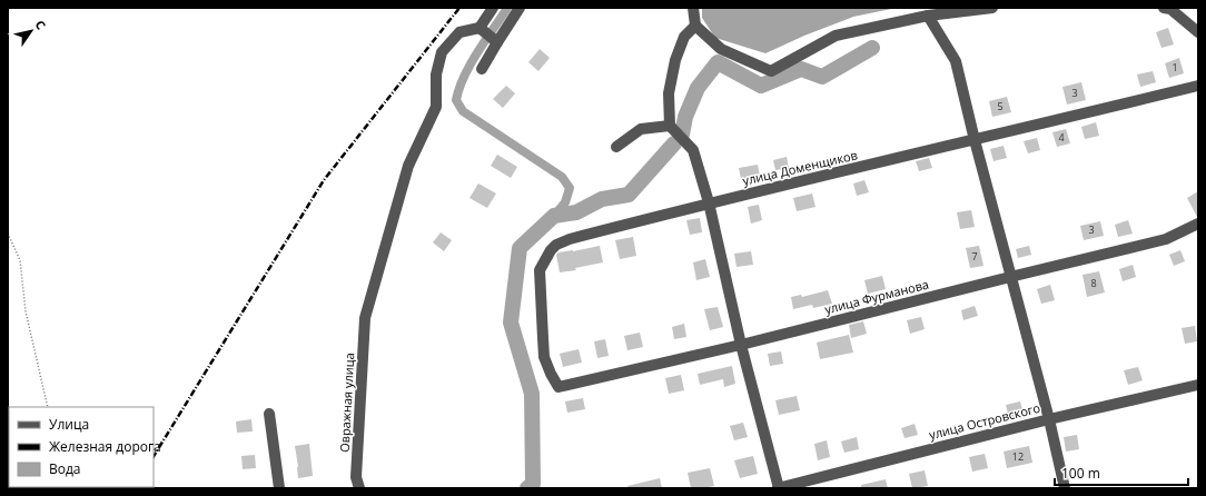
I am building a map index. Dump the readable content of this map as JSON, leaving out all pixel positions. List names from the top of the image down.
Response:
{
  "streets": {
    "street": [
      "улица Доменщиков",
      "улица Фурманова",
      "Овражная улица",
      "улица Островского"
    ]
  },
  "crossings": [
    ["улица Доменщиков", "улица Фурманова"]
  ],
  "house_numbers": [
    "1",
    "3",
    "5",
    "4",
    "3",
    "7",
    "8",
    "12"
  ],
  "legend": ["Улица", "Железная дорога", "Вода"],
  "scale_bar": "100 m",
  "north": "top right"
}
